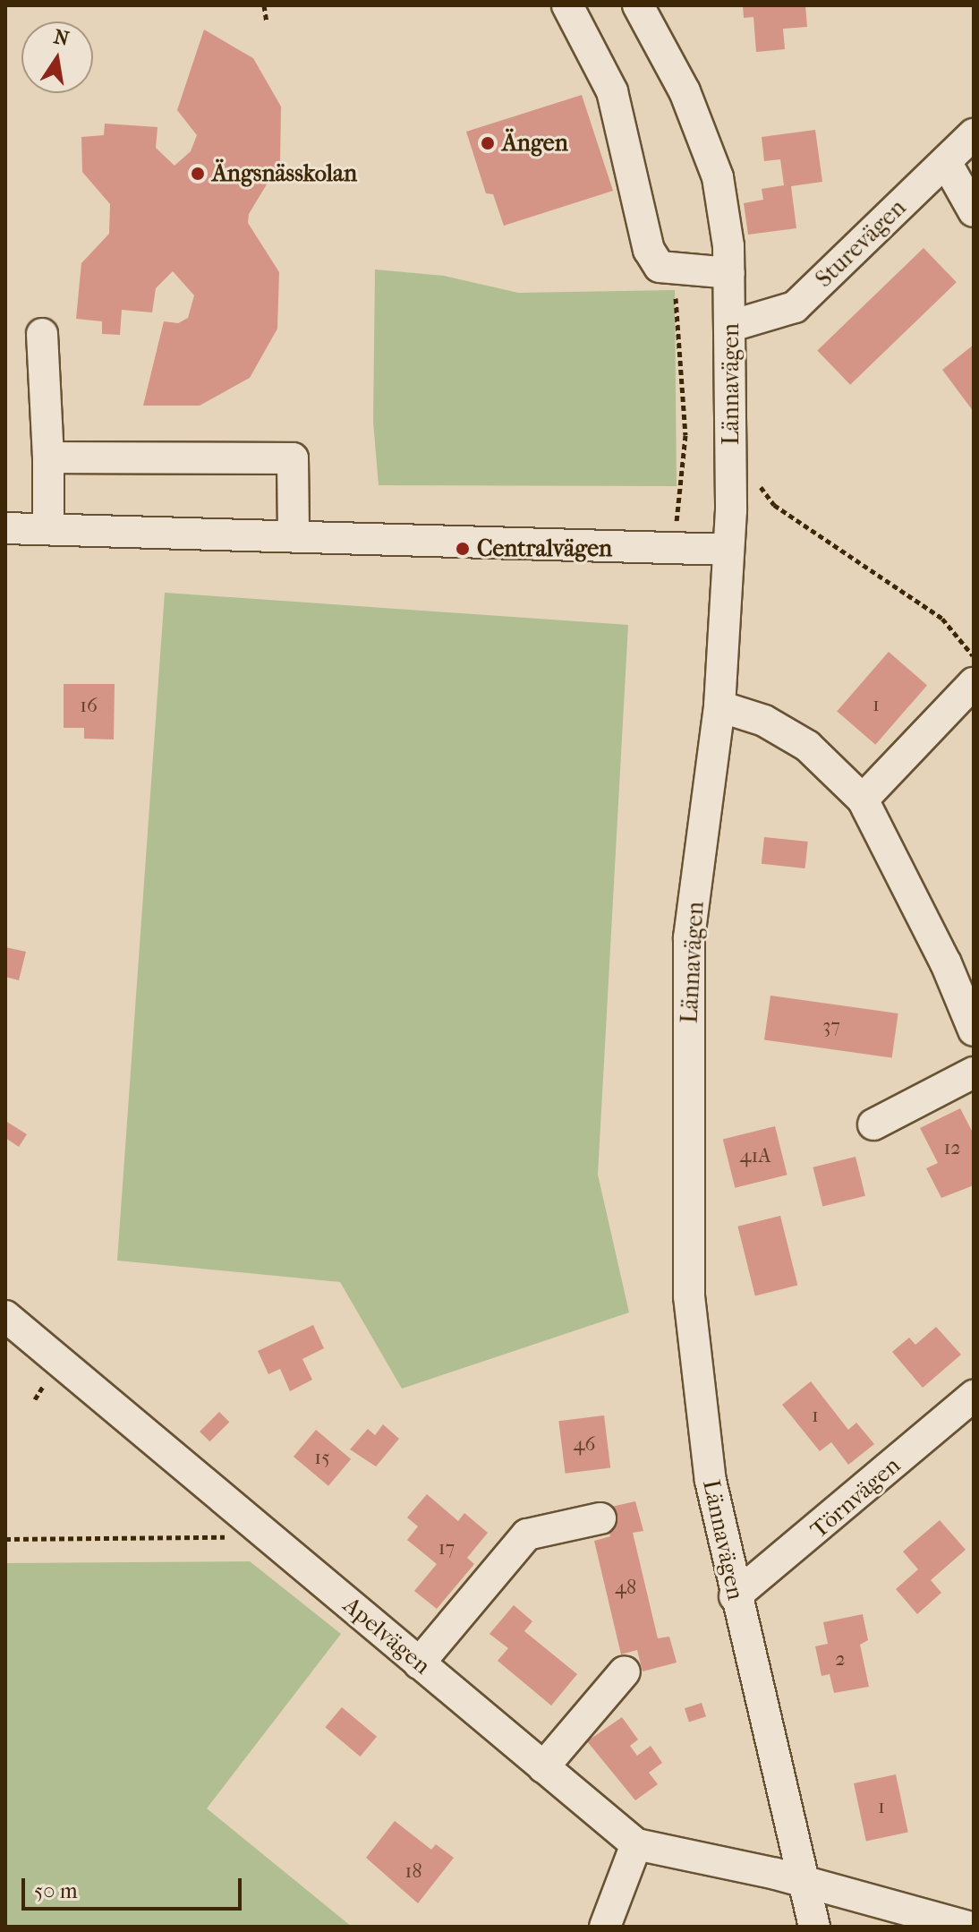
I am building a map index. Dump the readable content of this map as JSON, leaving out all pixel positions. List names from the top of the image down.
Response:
{
  "streets": {
    "street": [
      "Sturevägen",
      "Lännavägen",
      "Törnvägen",
      "Apelvägen"
    ]
  },
  "crossings": [
    ["Sturevägen", "Lännavägen"],
    ["Lännavägen", "Törnvägen"],
    ["Lännavägen", "Apelvägen"]
  ],
  "places": ["Ängen", "Ängsnässkolan", "Centralvägen"],
  "house_numbers": [
    "1",
    "16",
    "37",
    "12",
    "41A",
    "1",
    "46",
    "15",
    "17",
    "48",
    "2",
    "1",
    "18"
  ],
  "scale_bar": "50 m",
  "north": "top"
}
